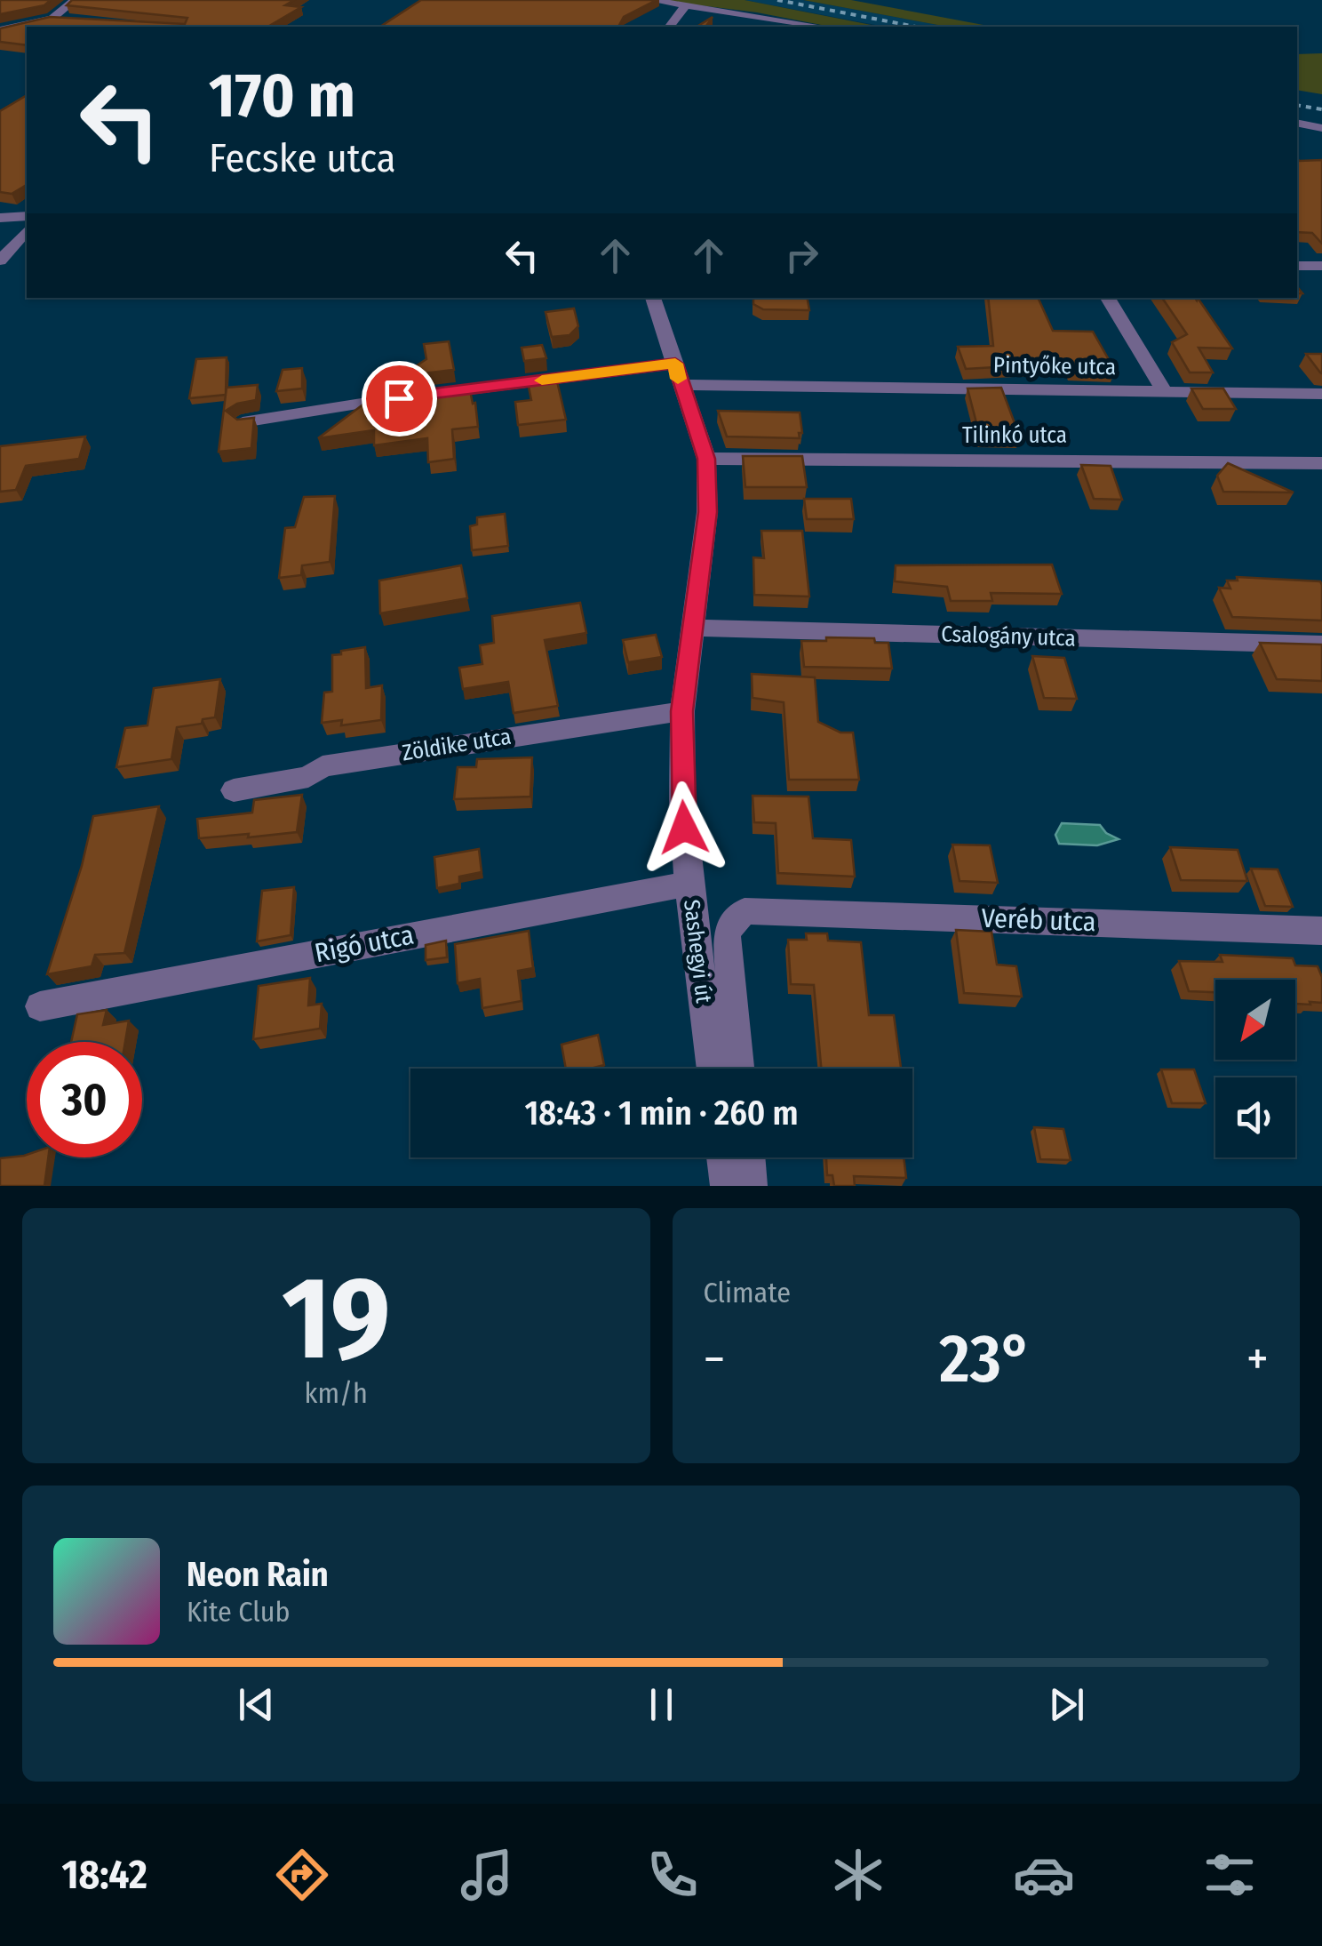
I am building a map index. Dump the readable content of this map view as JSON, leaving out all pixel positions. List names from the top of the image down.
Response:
{
  "streets": {
    "street": [
      "Pintyőke utca",
      "Tilinkó utca",
      "Csalogány utca",
      "Zöldike utca",
      "Veréb utca",
      "Rigó utca",
      "Sashegyi út"
    ]
  },
  "crossings": [
    ["Pintyőke utca", "Sashegyi út"],
    ["Tilinkó utca", "Sashegyi út"],
    ["Csalogány utca", "Sashegyi út"],
    ["Zöldike utca", "Sashegyi út"],
    ["Veréb utca", "Sashegyi út"],
    ["Rigó utca", "Sashegyi út"]
  ],
  "north": "bottom left",
  "page": {
    "turn": ["170 m", "Fecske utca"],
    "limit": "30",
    "trip": "18:43 · 1 min · 260 m",
    "tile": [
      ["19", "km/h"],
      "Climate"
    ],
    "heat": ["−", "23°", "+"],
    "song": ["Neon Rain", "Kite Club"],
    "tabs": "18:42"
  }
}
